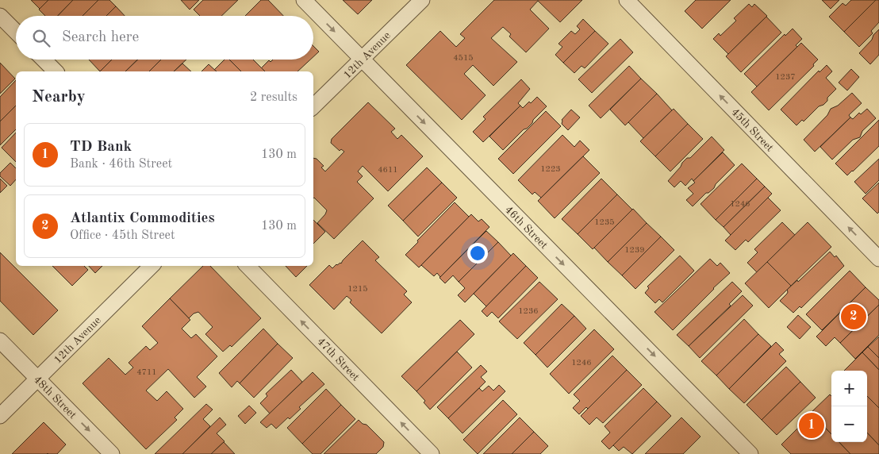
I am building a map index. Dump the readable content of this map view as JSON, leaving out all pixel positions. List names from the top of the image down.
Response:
{
  "streets": {
    "street": [
      "12th Avenue",
      "45th Street",
      "46th Street",
      "47th Street",
      "48th Street"
    ]
  },
  "crossings": [
    ["12th Avenue", "46th Street"],
    ["12th Avenue", "48th Street"]
  ],
  "one_way": [
    "45th Street",
    "46th Street",
    "47th Street",
    "48th Street"
  ],
  "house_numbers": [
    "4515",
    "1237",
    "1223",
    "4611",
    "1246",
    "1235",
    "1239",
    "1215",
    "1236",
    "1246",
    "4711"
  ],
  "page": {
    "search": "Search here",
    "heading": ["Nearby", "2 results"],
    "list": [
      {
        "mark": "1",
        "name": "TD Bank",
        "note": "Bank · 46th Street",
        "value": "130 m"
      },
      {
        "mark": "2",
        "name": "Atlantix Commodities",
        "note": "Office · 45th Street",
        "value": "130 m"
      }
    ],
    "pins": ["2", "1"],
    "map_buttons": ["+", "−"]
  }
}
